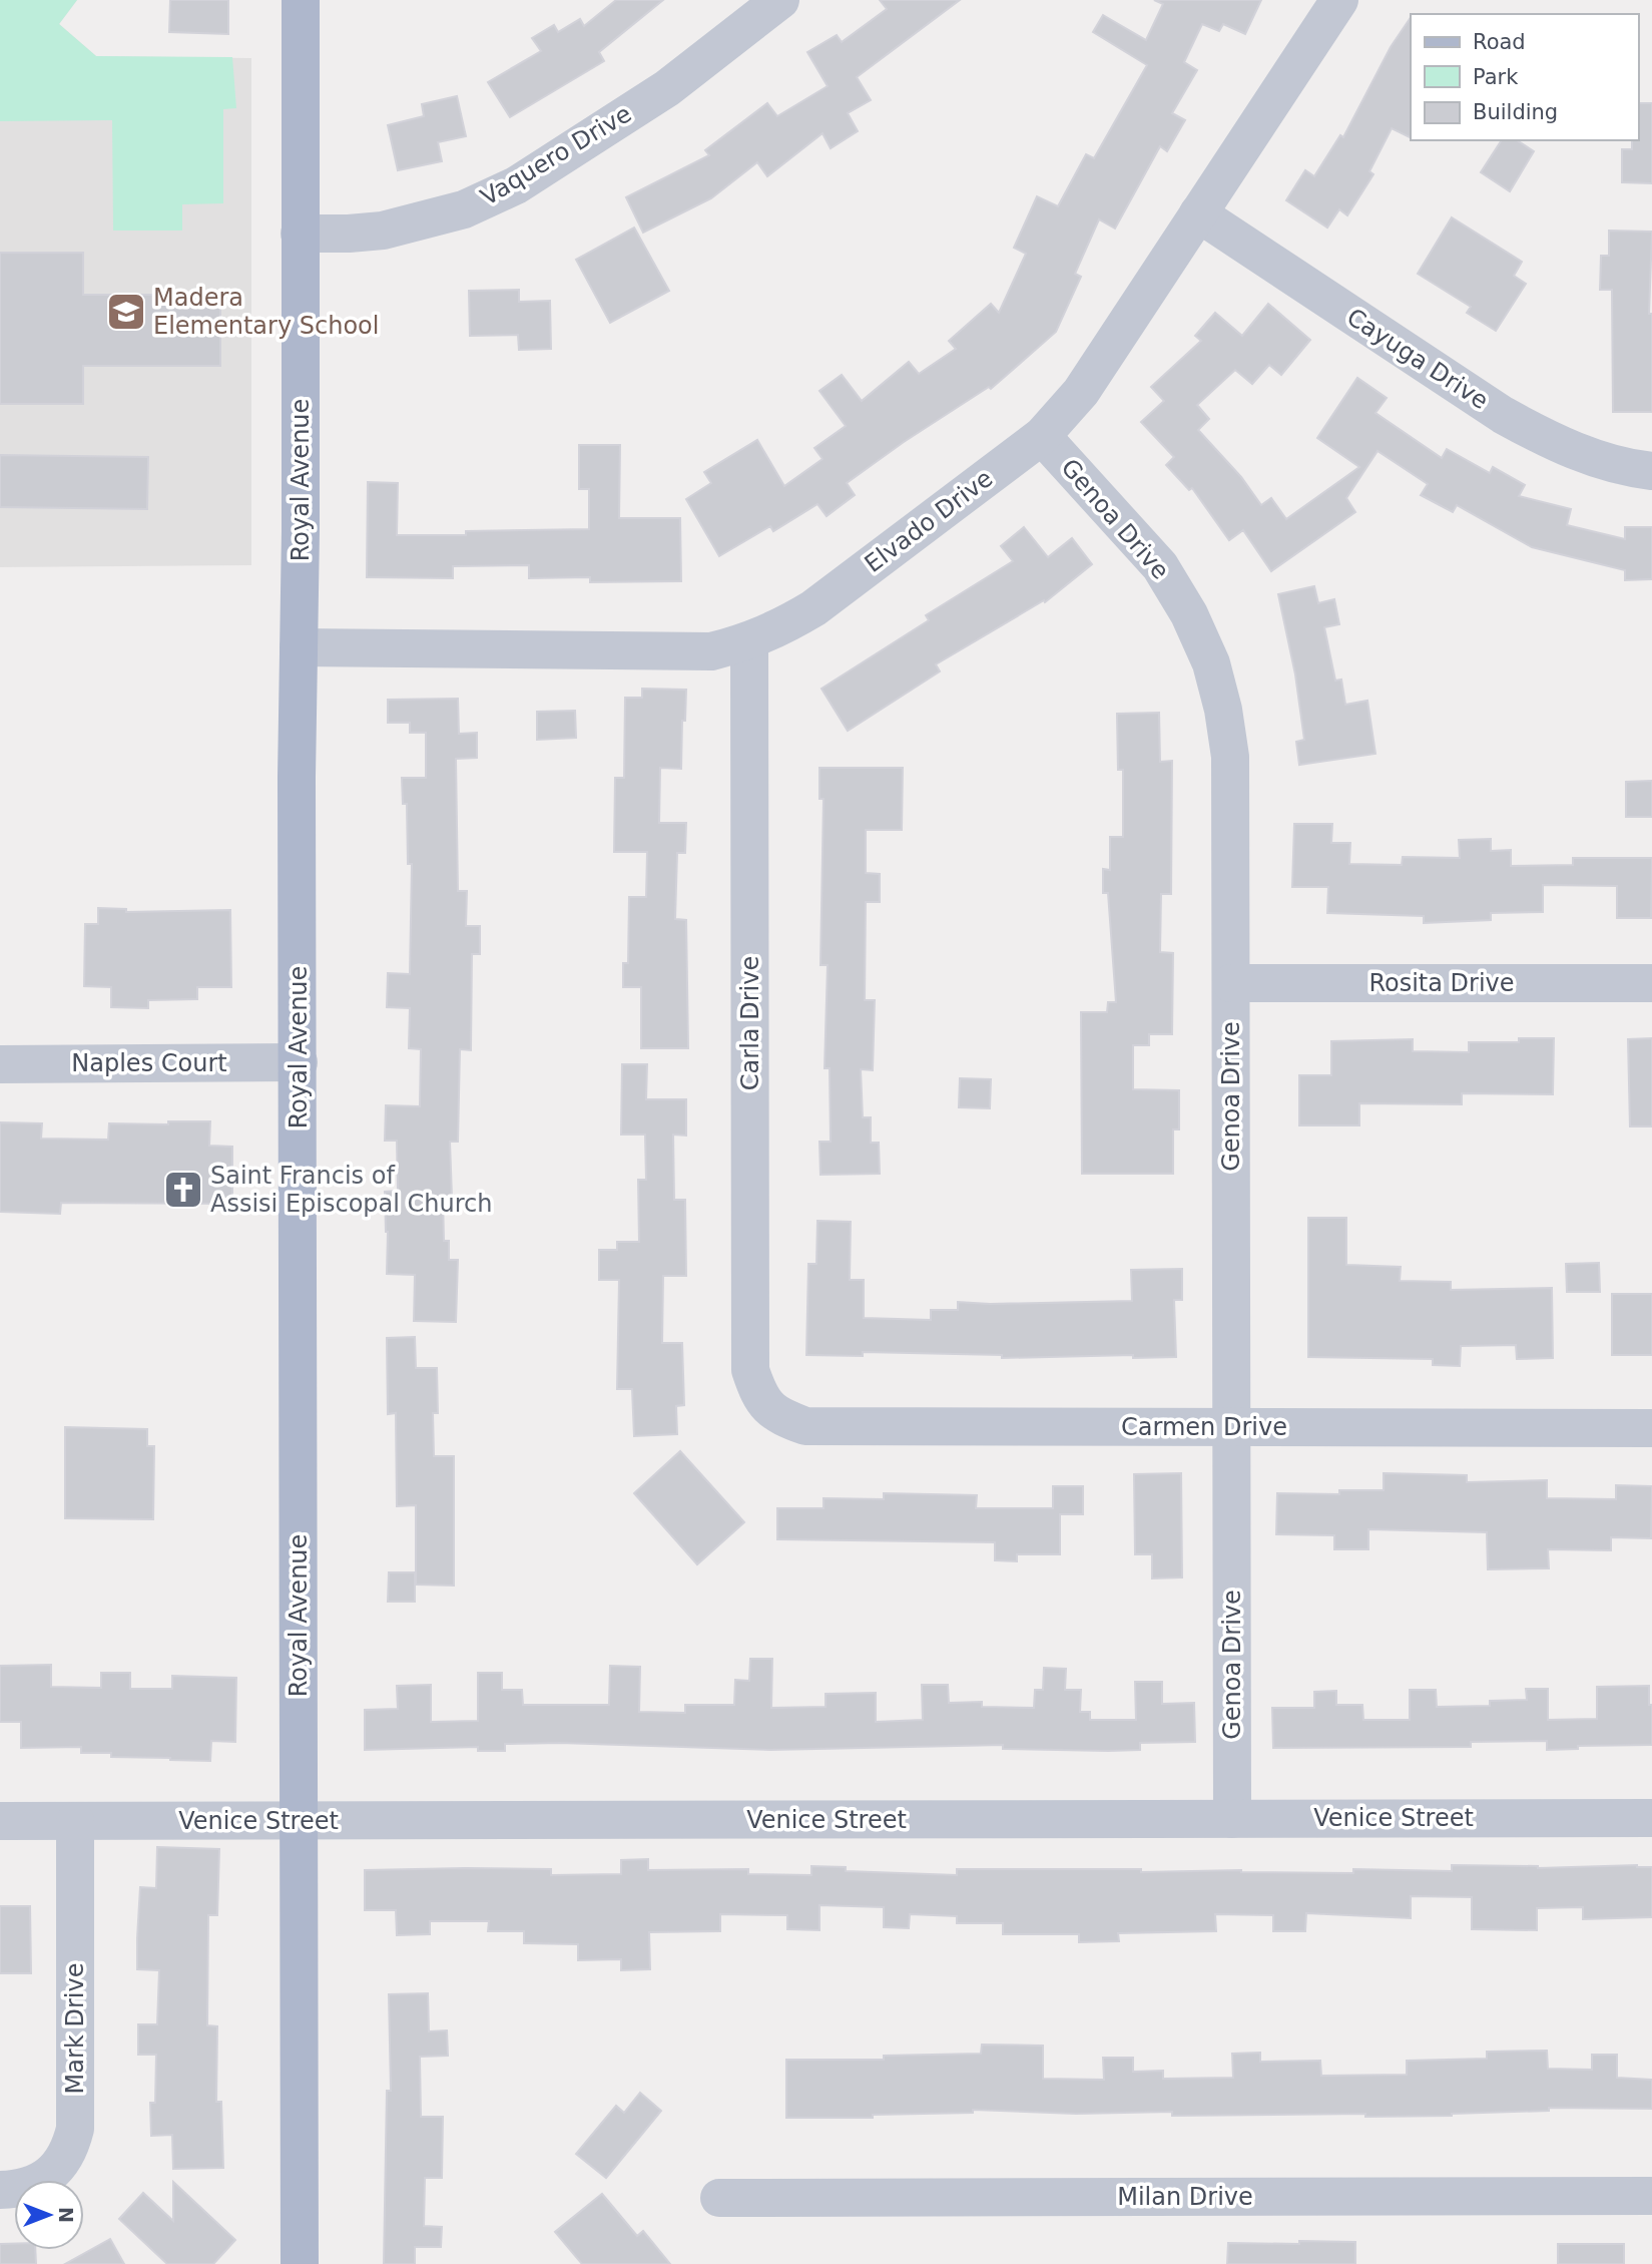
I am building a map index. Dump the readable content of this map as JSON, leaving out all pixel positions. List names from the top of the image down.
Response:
{
  "streets": {
    "main road": ["Royal Avenue"],
    "street": [
      "Vaquero Drive",
      "Cayuga Drive",
      "Genoa Drive",
      "Elvado Drive",
      "Rosita Drive",
      "Carla Drive",
      "Naples Court",
      "Carmen Drive",
      "Venice Street",
      "Mark Drive",
      "Milan Drive"
    ]
  },
  "crossings": [
    ["Vaquero Drive", "Royal Avenue"],
    ["Cayuga Drive", "Elvado Drive"],
    ["Royal Avenue", "Elvado Drive"],
    ["Royal Avenue", "Naples Court"],
    ["Royal Avenue", "Venice Street"],
    ["Genoa Drive", "Elvado Drive"],
    ["Genoa Drive", "Rosita Drive"],
    ["Genoa Drive", "Carmen Drive"],
    ["Genoa Drive", "Venice Street"],
    ["Elvado Drive", "Carla Drive"],
    ["Carla Drive", "Carmen Drive"],
    ["Venice Street", "Mark Drive"]
  ],
  "places": {
    "school or university": ["Madera Elementary School"],
    "church": ["Saint Francis of Assisi Episcopal Church"]
  },
  "legend": ["Road", "Park", "Building"],
  "north": "right"
}
